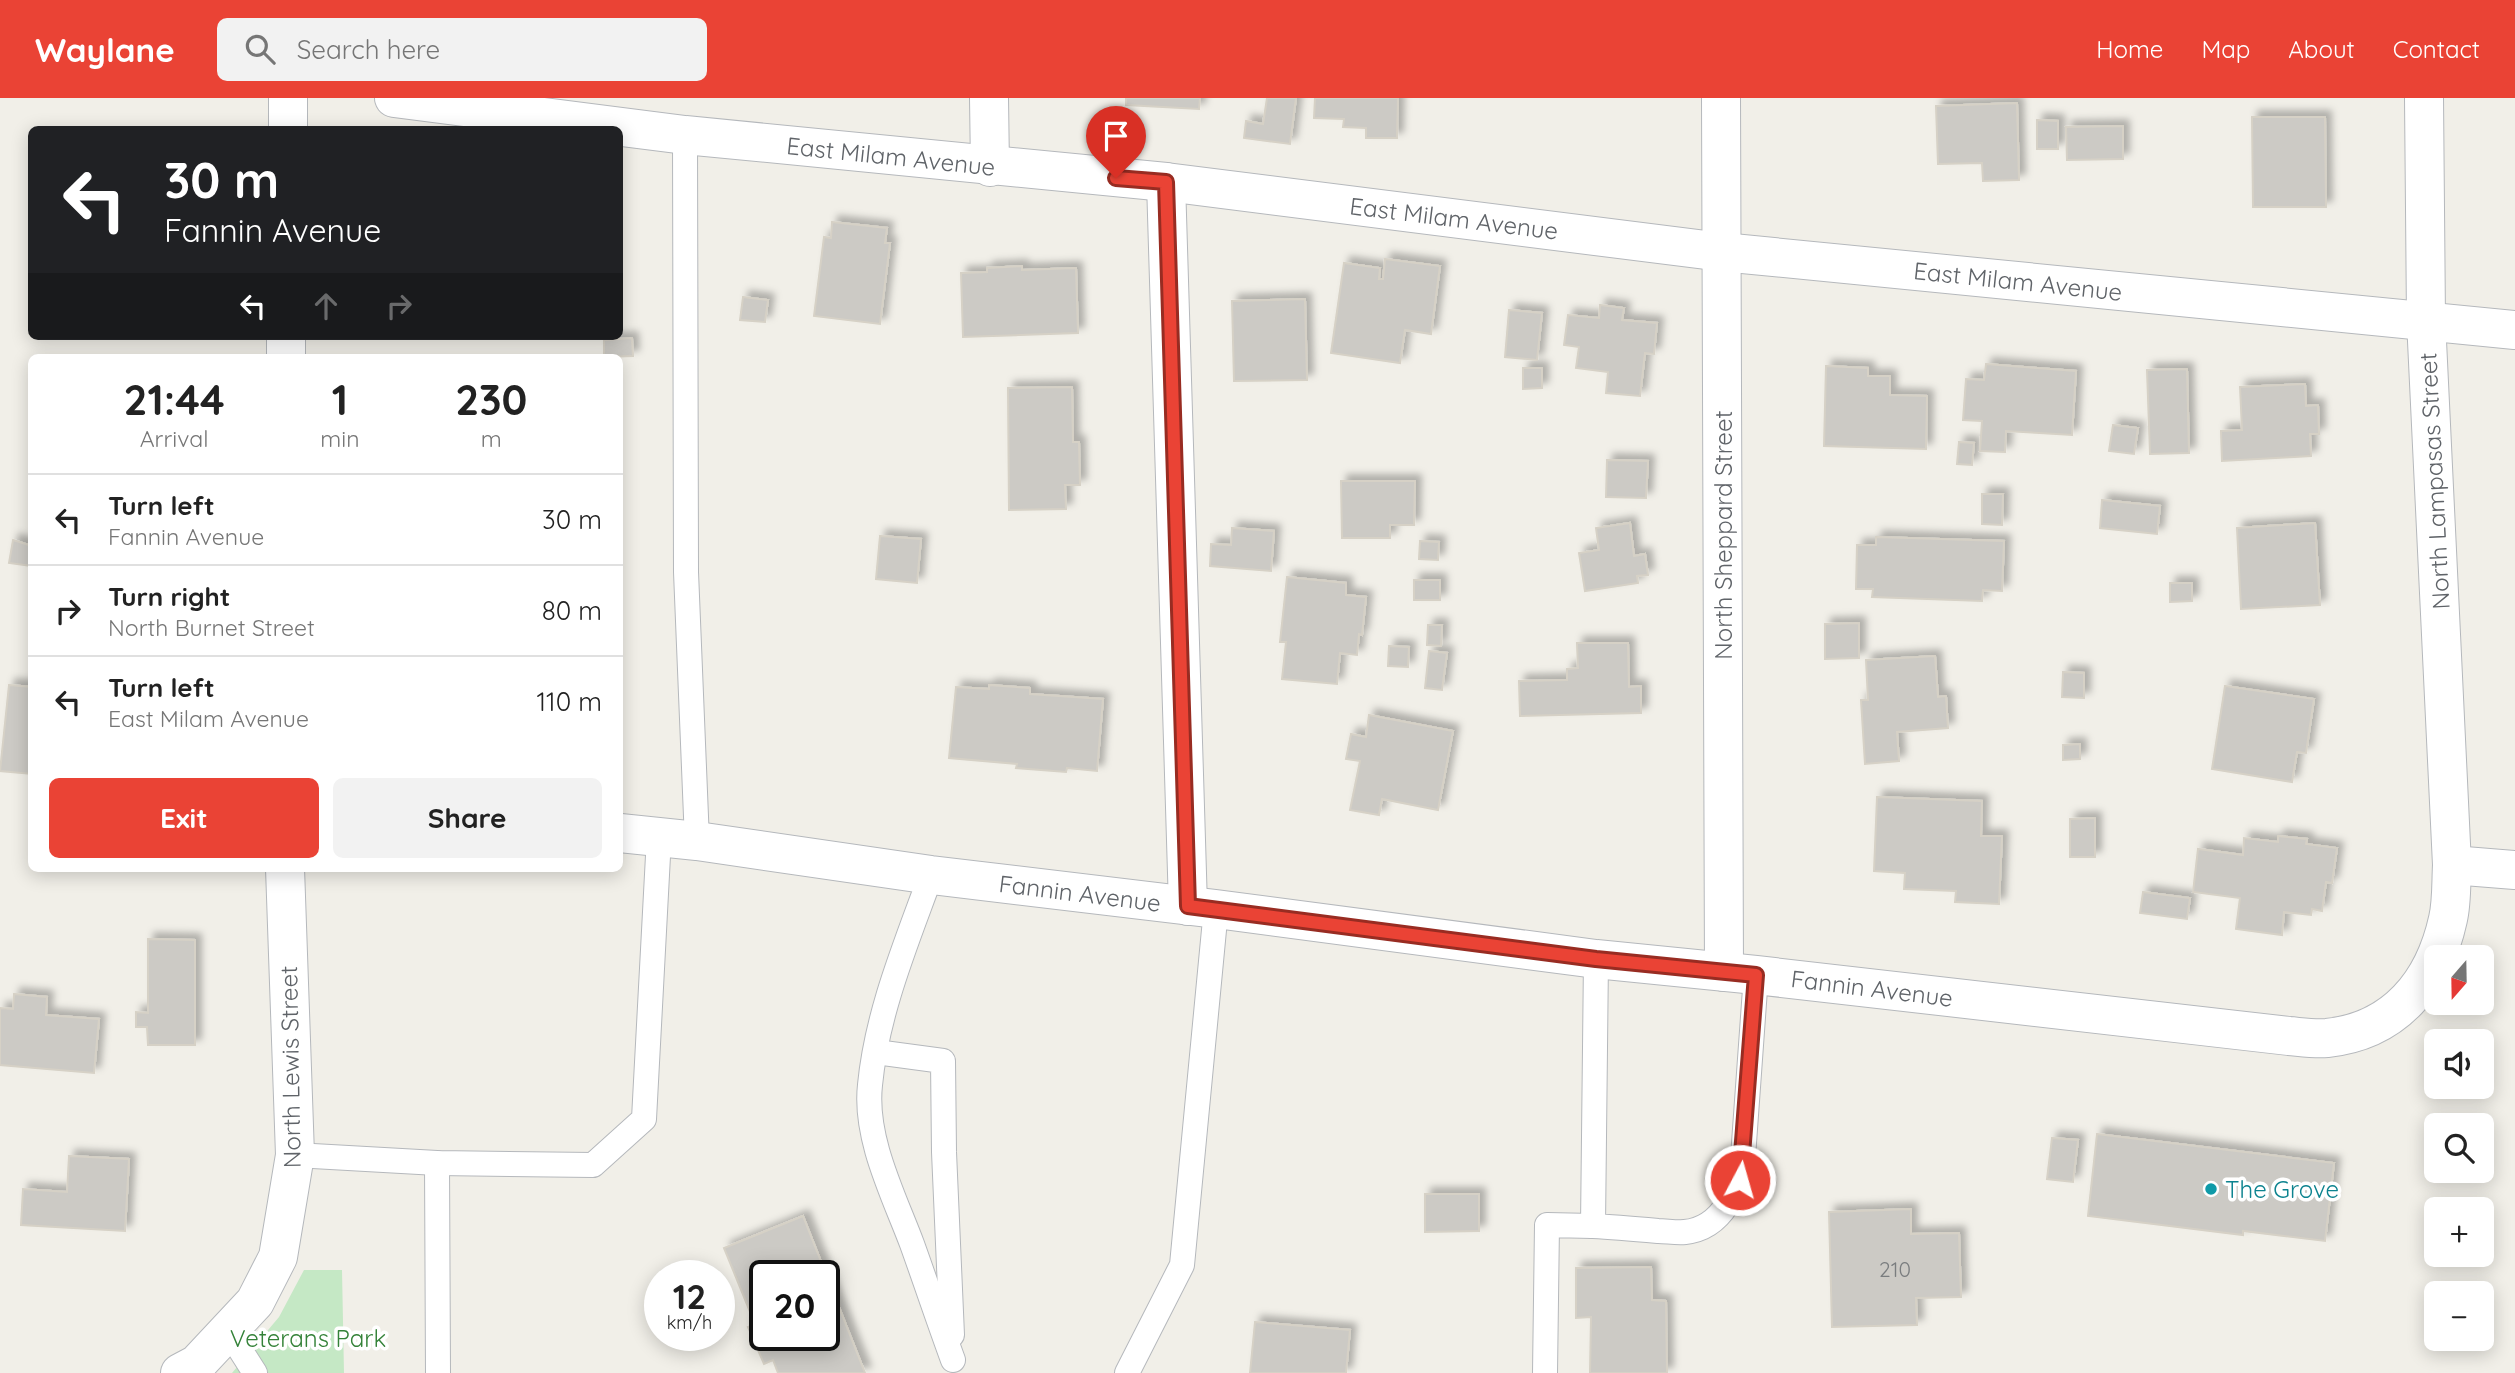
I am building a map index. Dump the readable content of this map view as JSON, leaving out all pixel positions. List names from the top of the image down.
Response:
{
  "streets": {
    "street": [
      "East Milam Avenue",
      "North Lampasas Street",
      "North Sheppard Street",
      "Fannin Avenue",
      "North Lewis Street"
    ]
  },
  "crossings": [
    ["East Milam Avenue", "North Lampasas Street"],
    ["East Milam Avenue", "North Sheppard Street"],
    ["North Lampasas Street", "Fannin Avenue"],
    ["North Sheppard Street", "Fannin Avenue"]
  ],
  "parks": ["Veterans Park"],
  "places": ["The Grove"],
  "house_numbers": ["210"],
  "north": "bottom",
  "page": {
    "header": "Waylane",
    "search": "Search here",
    "nav": [
      "Home",
      "Map",
      "About",
      "Contact"
    ],
    "turn": ["30 m", "Fannin Avenue"],
    "eta": [
      "21:44",
      "Arrival",
      "1",
      "min",
      "230",
      "m"
    ],
    "list": [
      {
        "name": "Turn left",
        "note": "Fannin Avenue",
        "value": "30 m"
      },
      {
        "name": "Turn right",
        "note": "North Burnet Street",
        "value": "80 m"
      },
      {
        "name": "Turn left",
        "note": "East Milam Avenue",
        "value": "110 m"
      }
    ],
    "buttons": ["Exit", "Share"],
    "map_buttons": ["+", "−"],
    "speed": "12 km/h",
    "limit": "20"
  }
}
